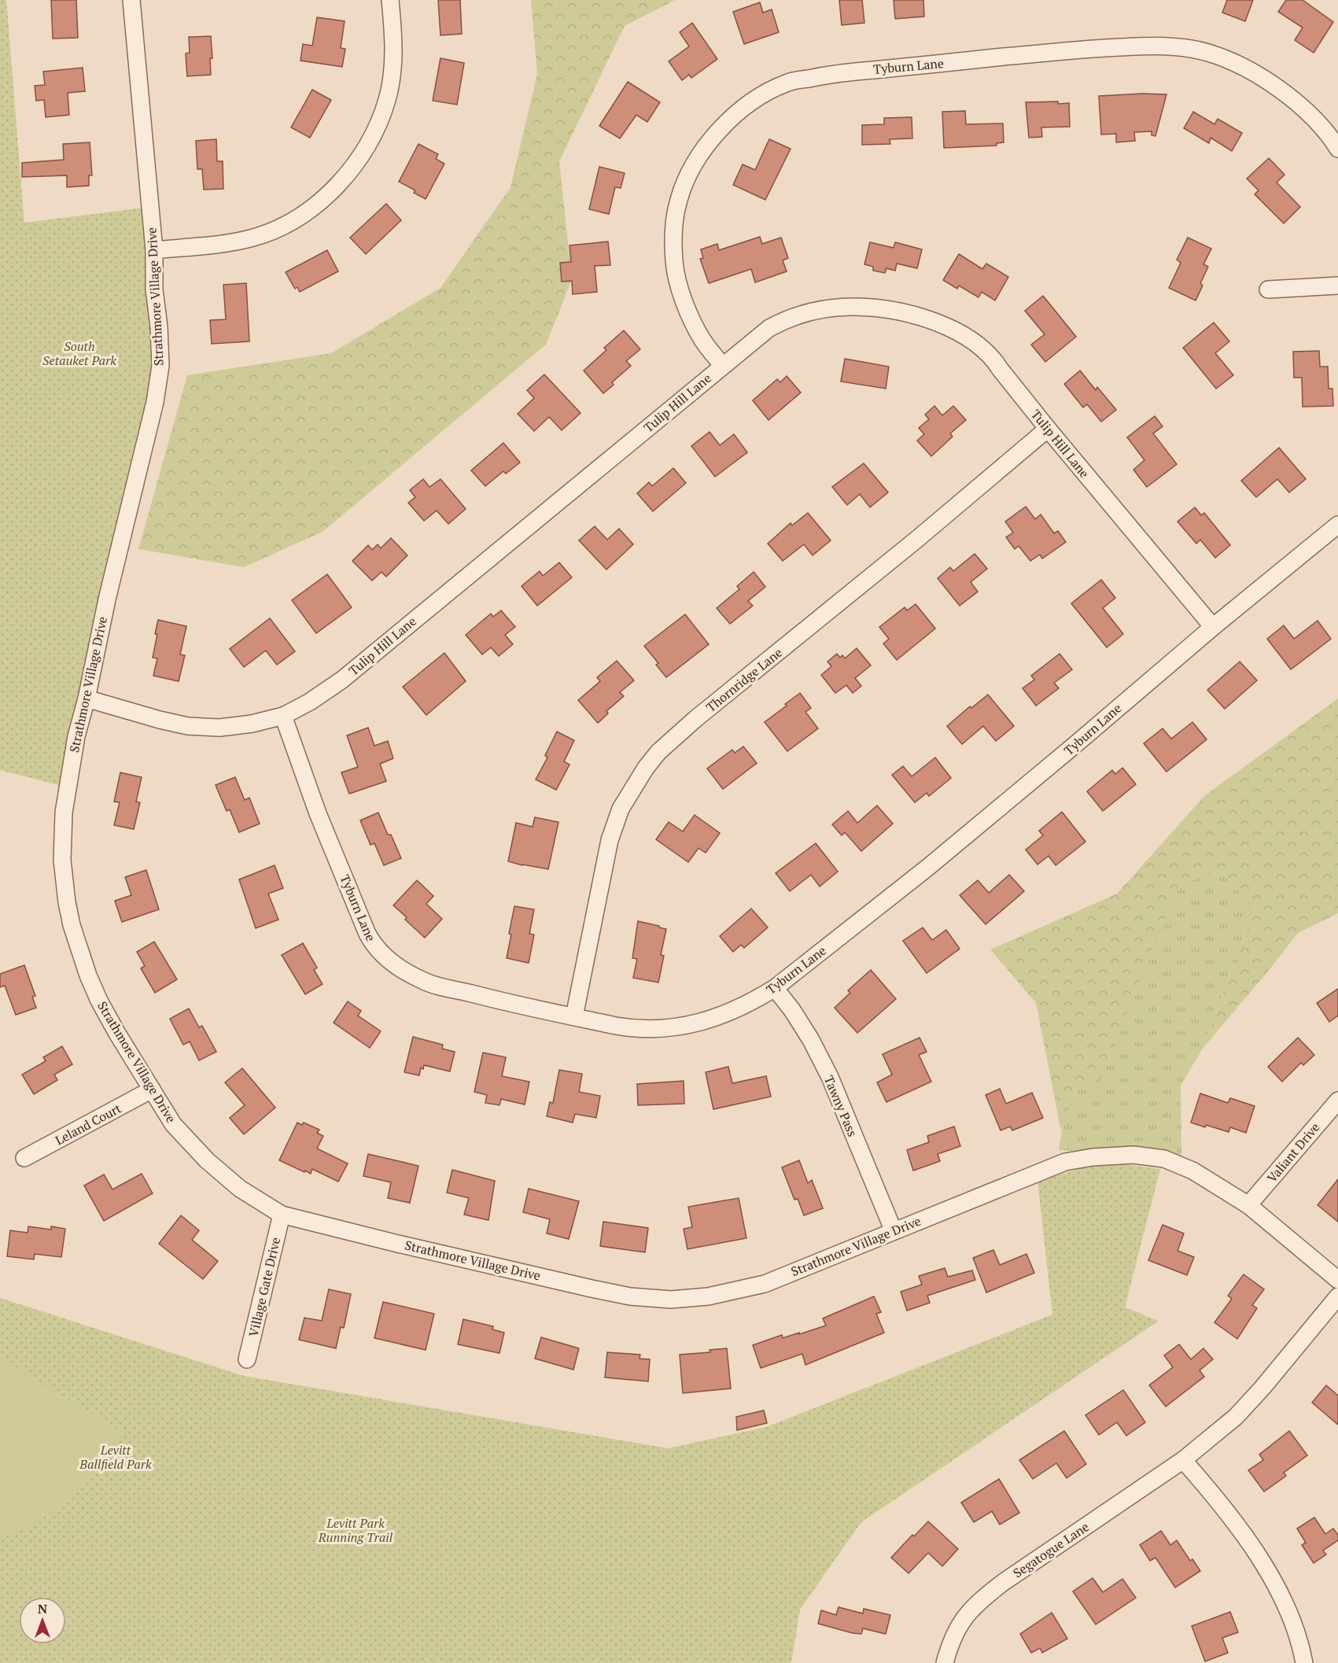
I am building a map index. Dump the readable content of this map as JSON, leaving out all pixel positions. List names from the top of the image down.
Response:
{
  "streets": {
    "street": [
      "Tyburn Lane",
      "Strathmore Village Drive",
      "Tulip Hill Lane",
      "Thornridge Lane",
      "Tawny Pass",
      "Leland Court",
      "Valiant Drive",
      "Village Gate Drive",
      "Segatogue Lane"
    ]
  },
  "crossings": [
    ["Tyburn Lane", "Tulip Hill Lane"],
    ["Tyburn Lane", "Thornridge Lane"],
    ["Tyburn Lane", "Tawny Pass"],
    ["Strathmore Village Drive", "Tulip Hill Lane"],
    ["Strathmore Village Drive", "Tawny Pass"],
    ["Strathmore Village Drive", "Leland Court"],
    ["Strathmore Village Drive", "Valiant Drive"],
    ["Strathmore Village Drive", "Village Gate Drive"],
    ["Tulip Hill Lane", "Thornridge Lane"]
  ],
  "parks": ["South Setauket Park", "Levitt Ballfield Park", "Levitt Park Running Trail"],
  "north": "top"
}
